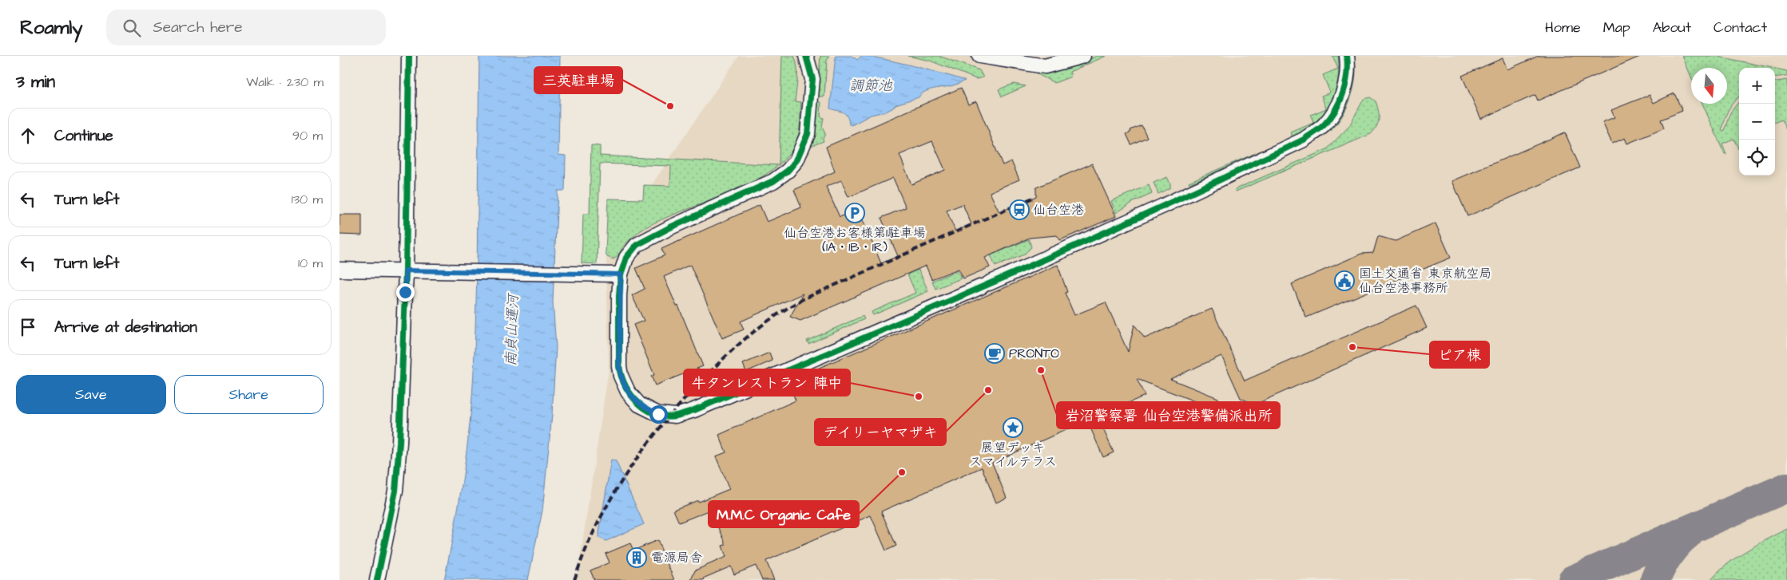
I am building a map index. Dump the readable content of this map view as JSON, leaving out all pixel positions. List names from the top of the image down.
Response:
{
  "water": ["調節池", "南貞山運河"],
  "places": {
    "other": [
      "三英駐車場",
      "ピア棟",
      "岩沼警察署 仙台空港警備派出所",
      "デイリーヤマザキ",
      "牛タンレストラン 陣中",
      "M.M.C Organic Cafe"
    ],
    "station": ["仙台空港"],
    "parking": ["仙台空港お客様第1駐車場 (1A・1B・1R)"],
    "public building": ["国土交通省 東京航空局 仙台空港事務所"],
    "cafe": ["PRONTO"],
    "place": ["展望デッキ スマイルテラス"],
    "building": ["電源局舎"]
  },
  "north": "bottom",
  "page": {
    "header": "Roamly",
    "search": "Search here",
    "nav": [
      "Home",
      "Map",
      "About",
      "Contact"
    ],
    "heading": ["3 min", "Walk · 230 m"],
    "map_buttons": ["+", "−"],
    "list": [
      ["Continue", "90 m"],
      ["Turn left", "130 m"],
      ["Turn left", "10 m"],
      "Arrive at destination"
    ],
    "buttons": ["Save", "Share"]
  }
}
